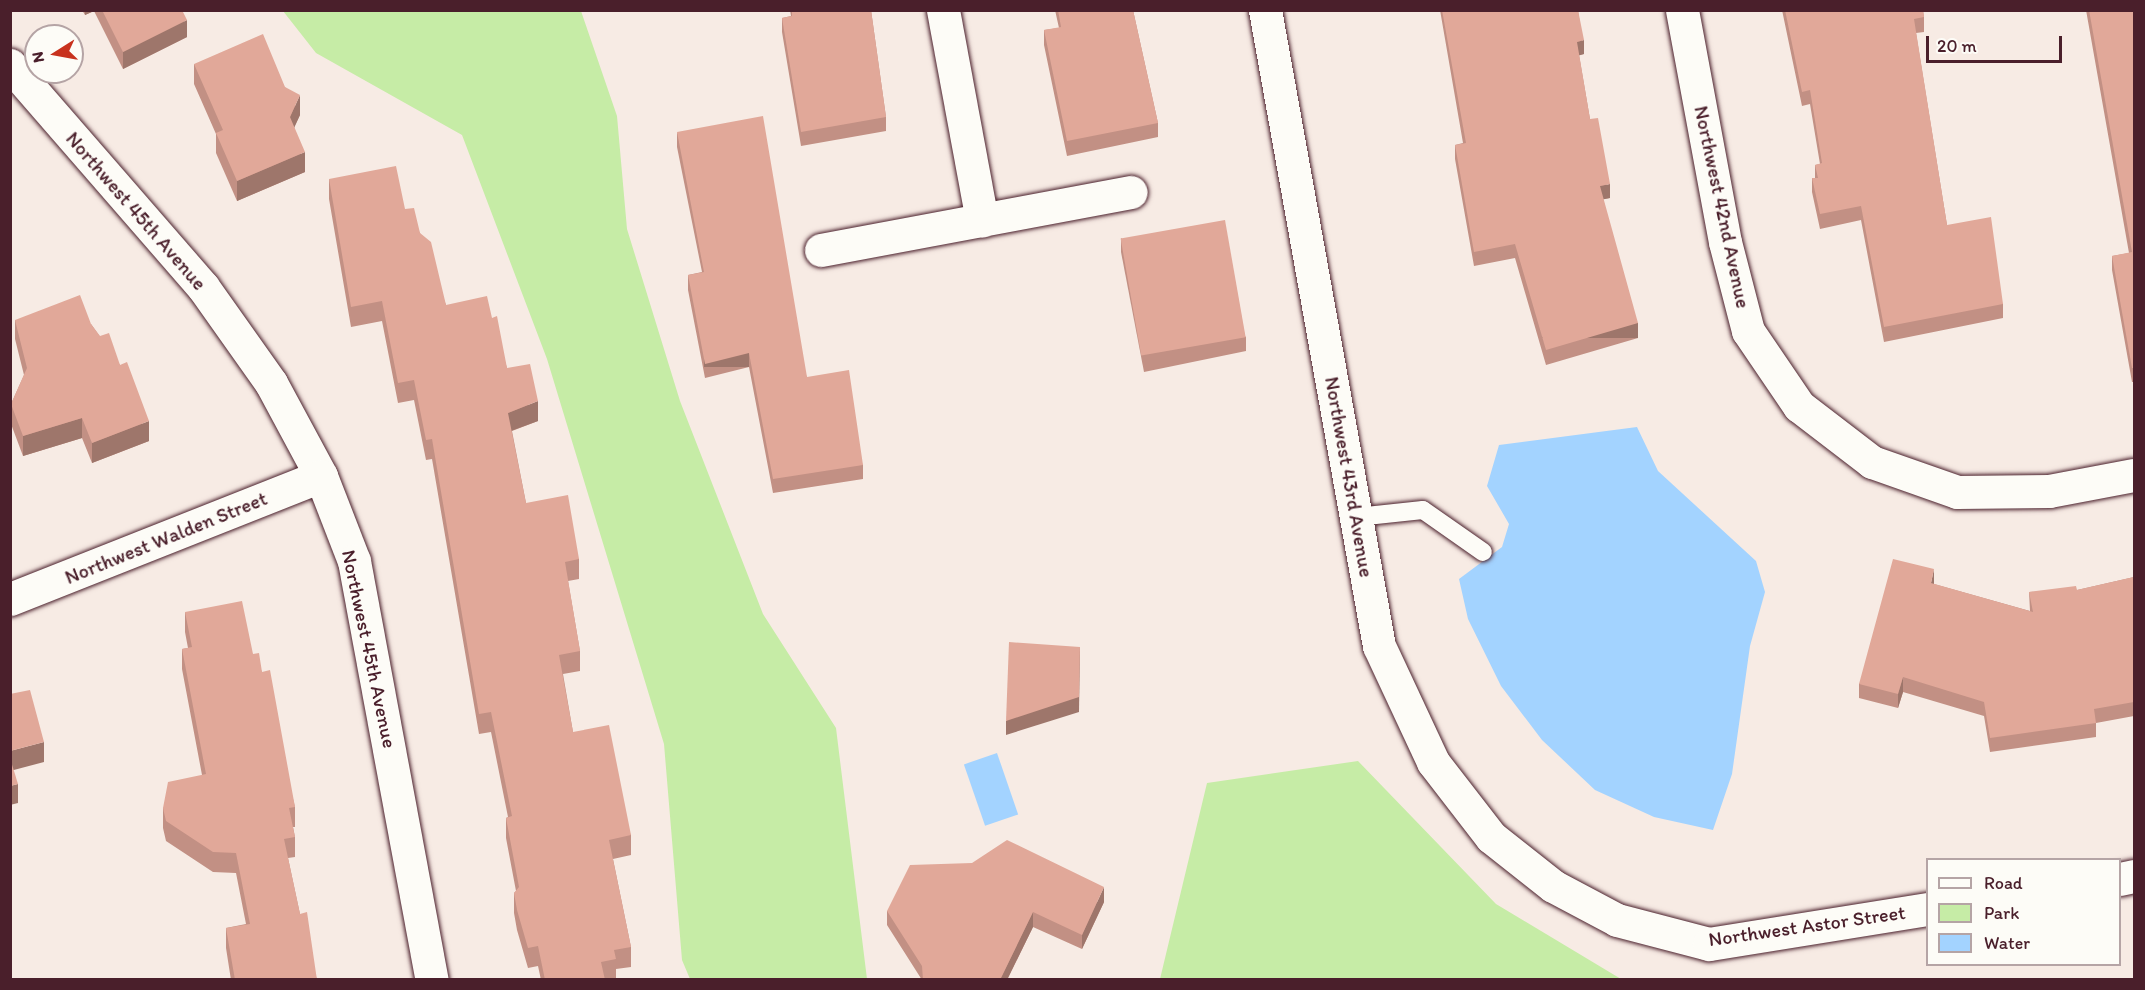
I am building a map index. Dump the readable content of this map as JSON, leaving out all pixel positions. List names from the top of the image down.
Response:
{
  "streets": {
    "street": [
      "Northwest 42nd Avenue",
      "Northwest 45th Avenue",
      "Northwest 43rd Avenue",
      "Northwest Walden Street",
      "Northwest Astor Street"
    ]
  },
  "crossings": [
    ["Northwest 45th Avenue", "Northwest Walden Street"],
    ["Northwest 43rd Avenue", "Northwest Astor Street"]
  ],
  "legend": ["Road", "Park", "Water"],
  "scale_bar": "20 m",
  "north": "left"
}
